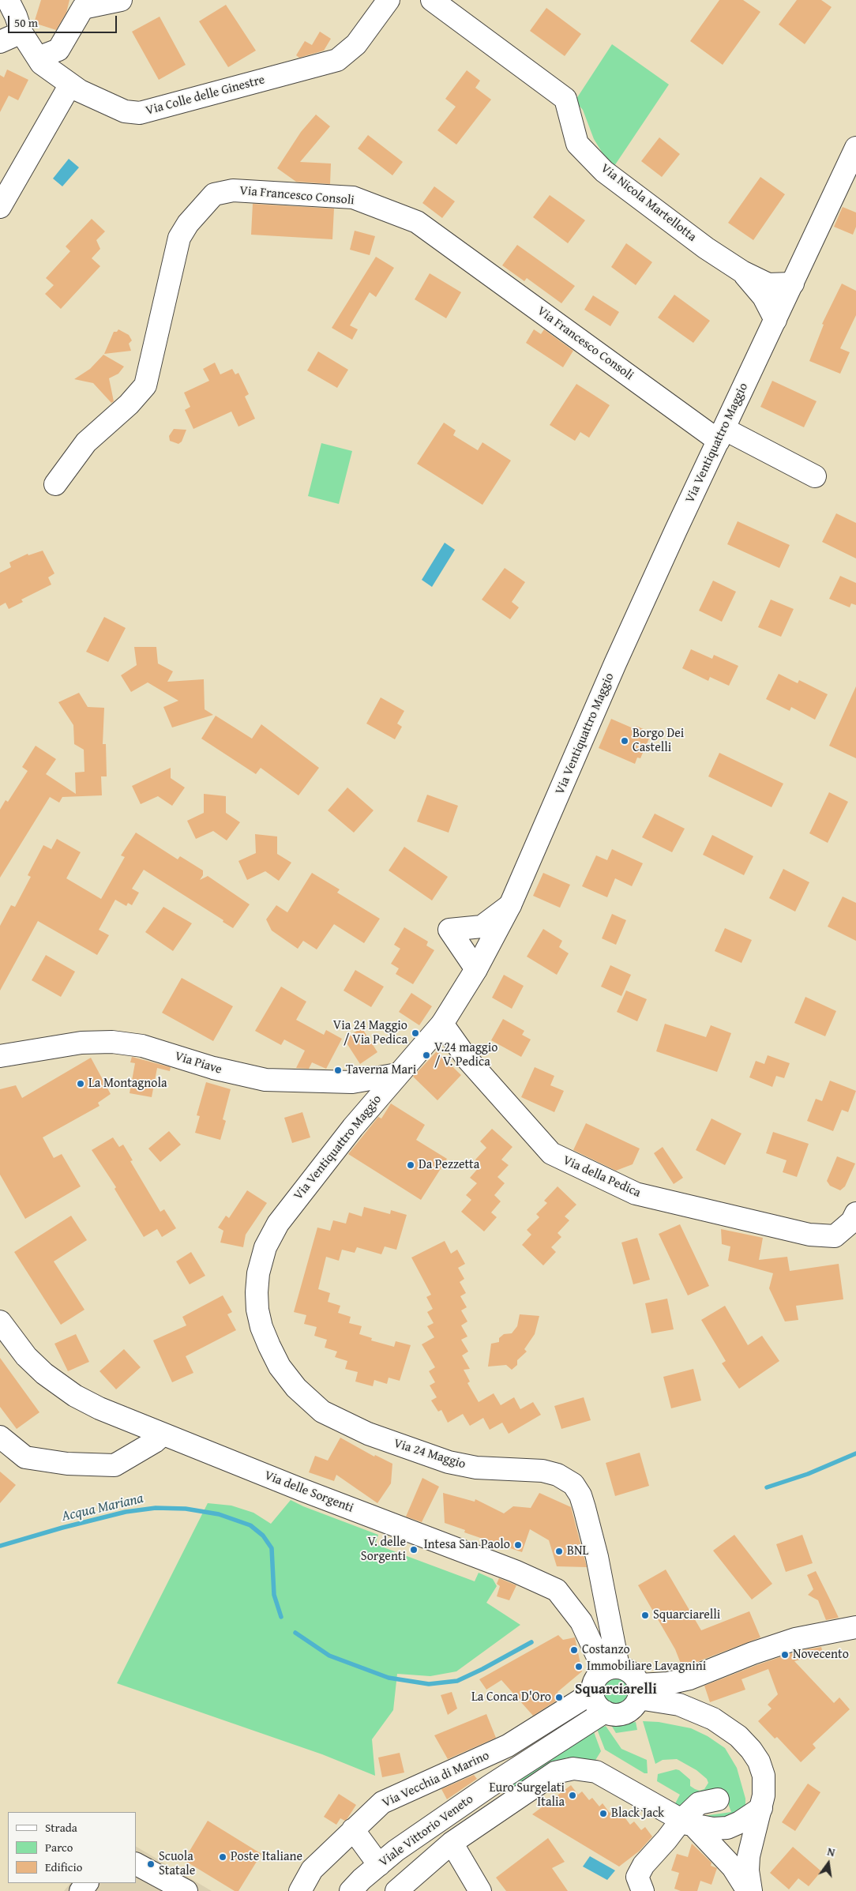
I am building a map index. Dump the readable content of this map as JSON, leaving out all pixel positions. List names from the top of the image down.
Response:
{
  "streets": {
    "street": [
      "Via Colle delle Ginestre",
      "Via Francesco Consoli",
      "Via Nicola Martellotta",
      "Via Ventiquattro Maggio",
      "Via Piave",
      "Via della Pedica",
      "Via 24 Maggio",
      "Via delle Sorgenti",
      "Via Vecchia di Marino",
      "Viale Vittorio Veneto"
    ]
  },
  "crossings": [
    ["Via Francesco Consoli", "Via Ventiquattro Maggio"],
    ["Via Ventiquattro Maggio", "Via Piave"],
    ["Via Ventiquattro Maggio", "Via della Pedica"],
    ["Via Ventiquattro Maggio", "Via 24 Maggio"],
    ["Via 24 Maggio", "Via delle Sorgenti"],
    ["Via 24 Maggio", "Via Vecchia di Marino"],
    ["Via 24 Maggio", "Viale Vittorio Veneto"],
    ["Via delle Sorgenti", "Via Vecchia di Marino"],
    ["Via delle Sorgenti", "Viale Vittorio Veneto"],
    ["Via Vecchia di Marino", "Viale Vittorio Veneto"]
  ],
  "districts": ["Squarciarelli"],
  "water": ["Acqua Mariana"],
  "places": [
    "Borgo Dei Castelli",
    "Via 24 Maggio / Via Pedica",
    "V.24 maggio / V. Pedica",
    "Taverna Mari",
    "La Montagnola",
    "Da Pezzetta",
    "Intesa San Paolo",
    "V. delle Sorgenti",
    "BNL",
    "Squarciarelli",
    "Costanzo",
    "Novecento",
    "Immobiliare Lavagnini",
    "La Conca D'Oro",
    "Euro Surgelati Italia",
    "Black Jack",
    "Poste Italiane",
    "Scuola Statale"
  ],
  "legend": ["Strada", "Parco", "Edificio"],
  "scale_bar": "50 m",
  "north": "top"
}
